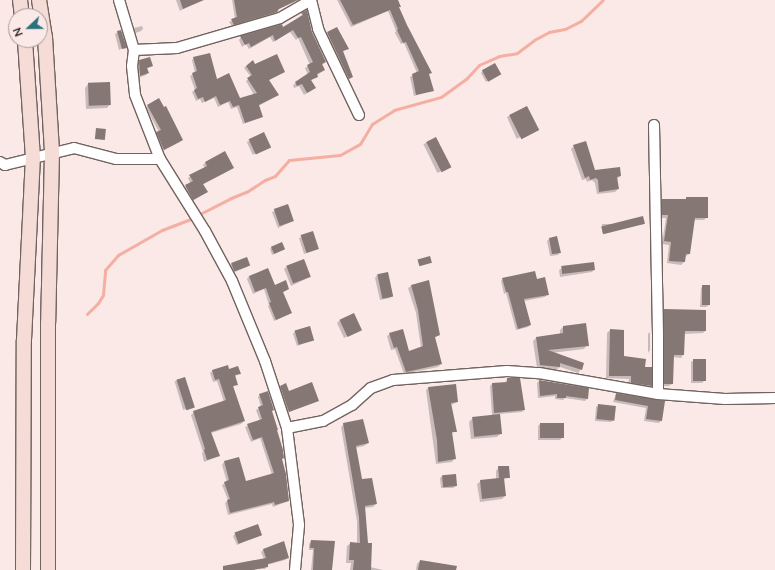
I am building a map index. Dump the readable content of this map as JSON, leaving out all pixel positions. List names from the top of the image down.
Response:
{
  "north": "left"
}
